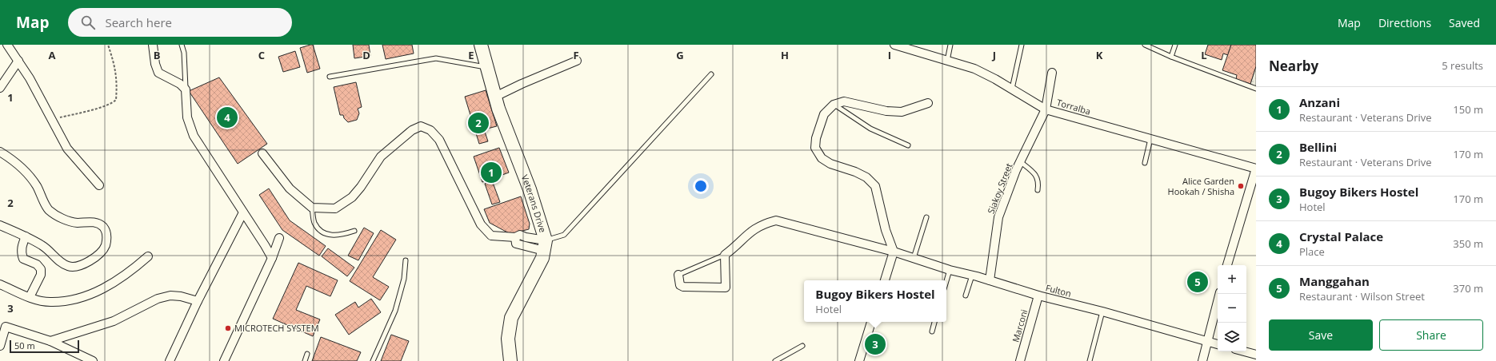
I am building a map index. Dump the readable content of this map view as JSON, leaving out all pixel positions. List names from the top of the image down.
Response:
{
  "streets": {
    "main road": ["Veterans Drive"],
    "street": [
      "Torralba",
      "Siakoy Street",
      "Fulton",
      "Marconi"
    ]
  },
  "crossings": [
    ["Torralba", "Siakoy Street"],
    ["Siakoy Street", "Fulton"],
    ["Fulton", "Marconi"]
  ],
  "places": ["Alice Garden Hookah / Shisha", "MICROTECH SYSTEM"],
  "scale_bar": "50 m",
  "page": {
    "header": "Map",
    "search": "Search here",
    "nav": ["Map", "Directions", "Saved"],
    "heading": ["Nearby", "5 results"],
    "list": [
      {
        "mark": "1",
        "name": "Anzani",
        "note": "Restaurant · Veterans Drive",
        "value": "150 m"
      },
      {
        "mark": "2",
        "name": "Bellini",
        "note": "Restaurant · Veterans Drive",
        "value": "170 m"
      },
      {
        "mark": "3",
        "name": "Bugoy Bikers Hostel",
        "note": "Hotel",
        "value": "170 m"
      },
      {
        "mark": "4",
        "name": "Crystal Palace",
        "note": "Place",
        "value": "350 m"
      },
      {
        "mark": "5",
        "name": "Manggahan",
        "note": "Restaurant · Wilson Street",
        "value": "370 m"
      }
    ],
    "pins": [
      "4",
      "2",
      "1",
      "5",
      "3"
    ],
    "map_buttons": ["+", "−"],
    "popup": ["Bugoy Bikers Hostel", "Hotel"],
    "buttons": ["Save", "Share"],
    "scale": "50 m"
  },
  "grid": {
    "columns": [
      "A",
      "B",
      "C",
      "D",
      "E",
      "F",
      "G",
      "H",
      "I",
      "J",
      "K",
      "L"
    ],
    "rows": ["1", "2", "3"]
  }
}
